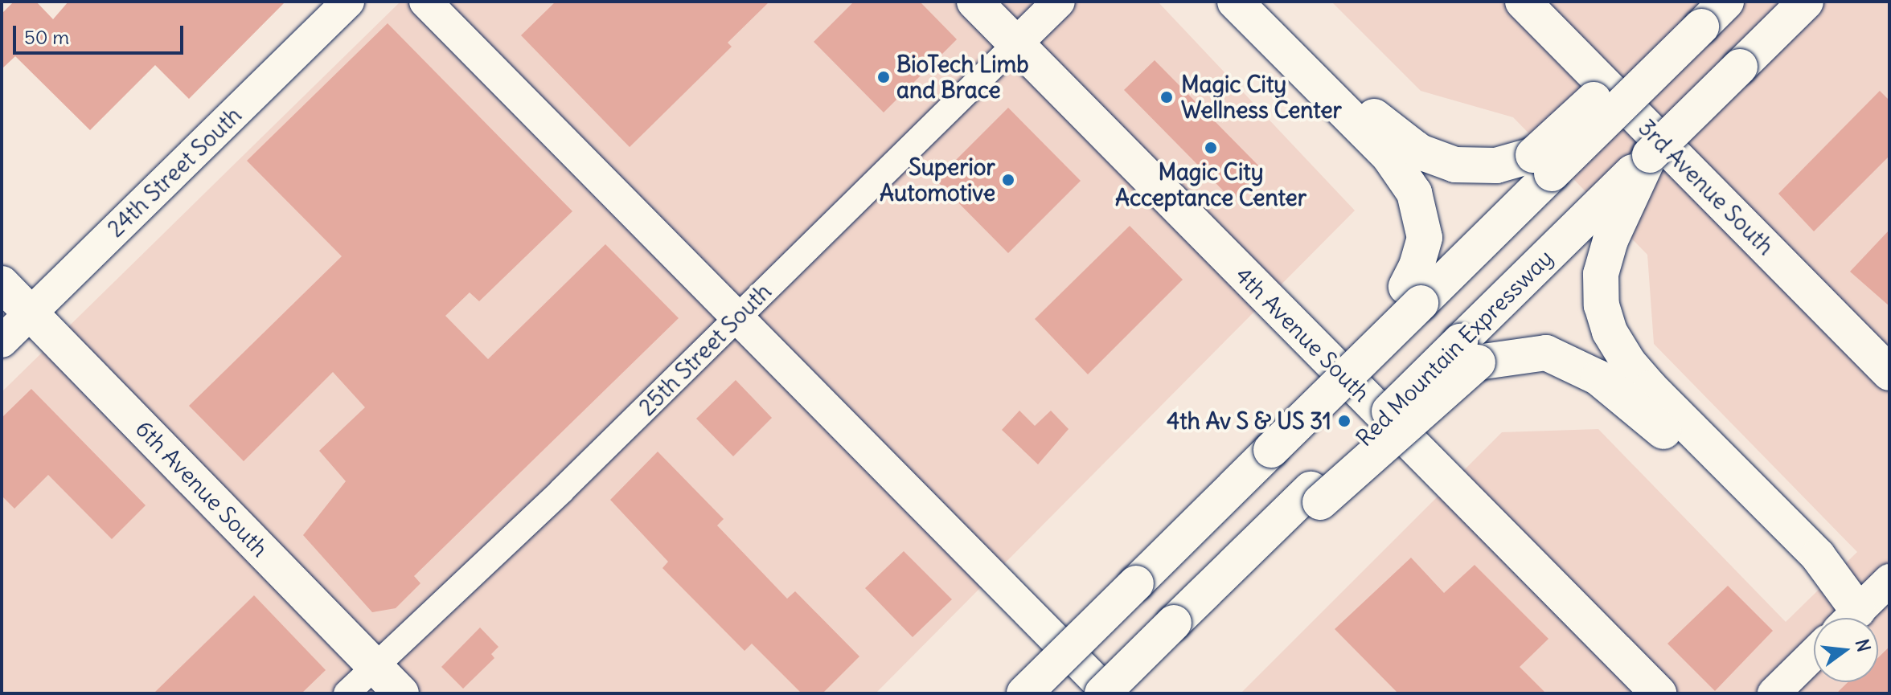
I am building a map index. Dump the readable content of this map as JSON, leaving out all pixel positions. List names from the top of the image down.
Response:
{
  "streets": {
    "main road": [
      "3rd Avenue South",
      "4th Avenue South",
      "Red Mountain Expressway",
      "6th Avenue South"
    ],
    "street": ["24th Street South", "25th Street South"]
  },
  "crossings": [
    ["24th Street South", "6th Avenue South"],
    ["4th Avenue South", "25th Street South"],
    ["25th Street South", "6th Avenue South"]
  ],
  "places": [
    "BioTech Limb and Brace",
    "Magic City Wellness Center",
    "Magic City Acceptance Center",
    "Superior Automotive",
    "4th Av S & US 31"
  ],
  "scale_bar": "50 m",
  "north": "right"
}
